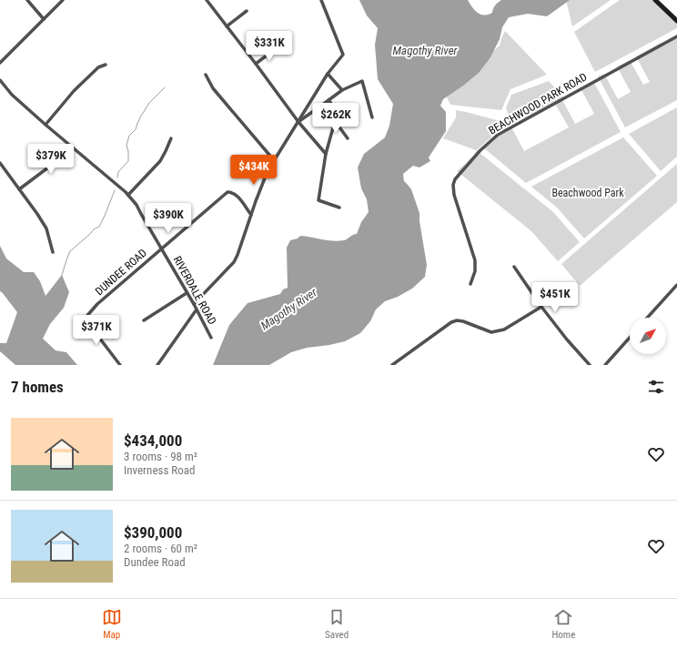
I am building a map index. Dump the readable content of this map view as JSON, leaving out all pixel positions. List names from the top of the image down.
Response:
{
  "streets": {
    "street": ["BEACHWOOD PARK ROAD", "DUNDEE ROAD", "RIVERDALE ROAD"]
  },
  "crossings": [
    ["DUNDEE ROAD", "RIVERDALE ROAD"]
  ],
  "water": ["Magothy River"],
  "parks": ["Beachwood Park"],
  "north": "top right",
  "page": {
    "price": [
      "$331K",
      "$262K",
      "$379K",
      "$434K",
      "$390K",
      "$451K",
      "$371K"
    ],
    "heading": "7 homes",
    "list": [
      {
        "name": "$434,000",
        "note": "3 rooms · 98 m² · Inverness Road"
      },
      {
        "name": "$390,000",
        "note": "2 rooms · 60 m² · Dundee Road"
      }
    ],
    "tabs": ["Map", "Saved", "Home"]
  }
}
